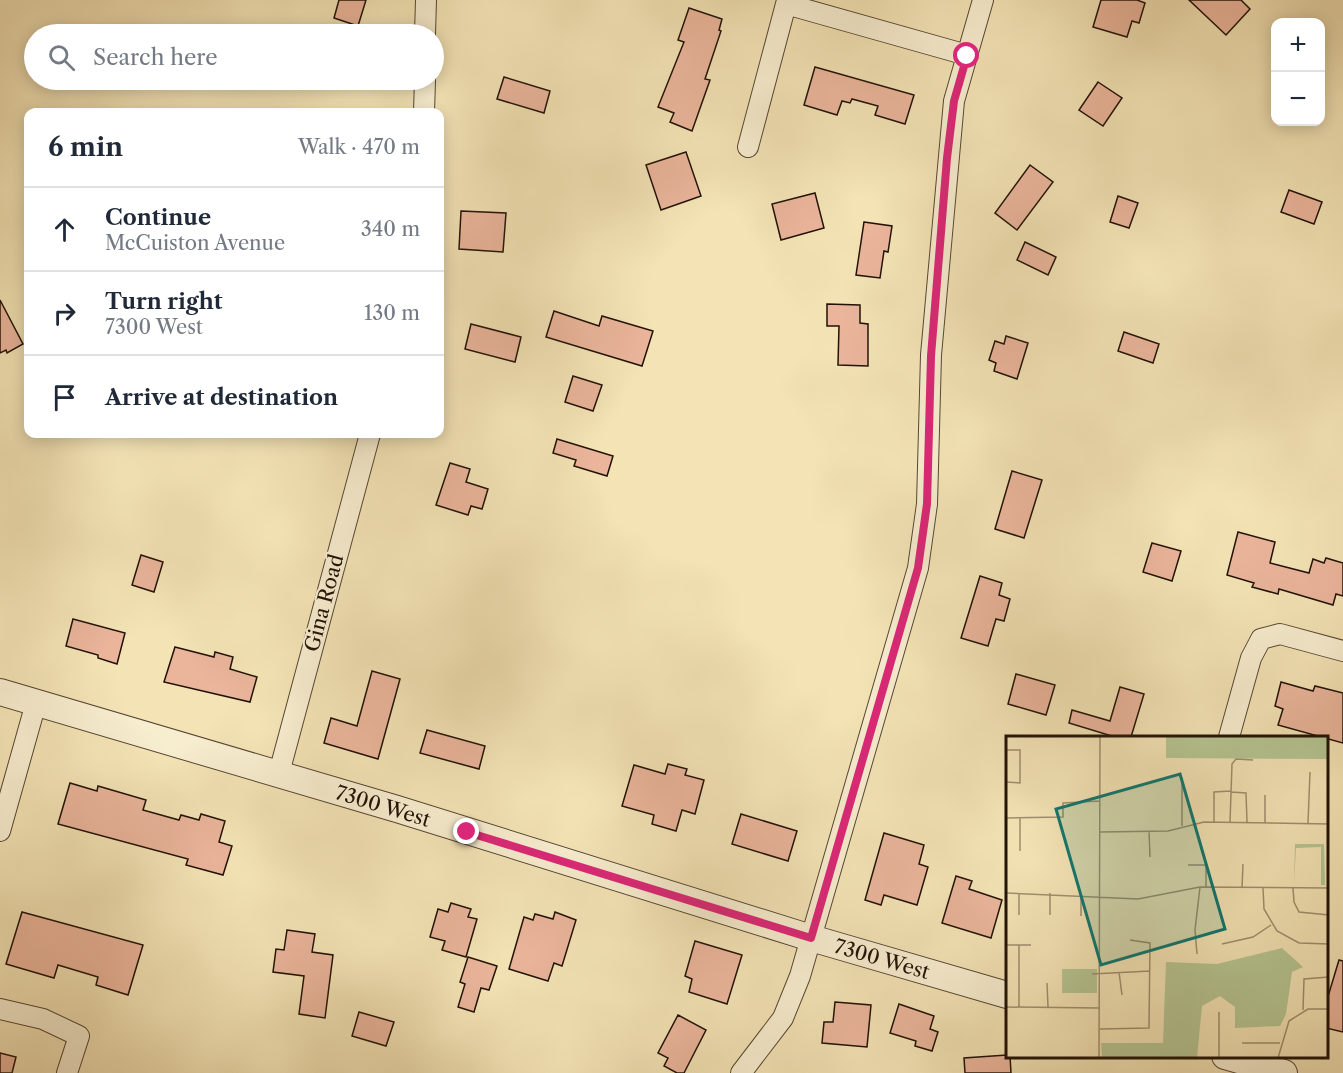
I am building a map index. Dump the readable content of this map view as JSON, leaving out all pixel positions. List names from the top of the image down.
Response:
{
  "streets": {
    "street": ["Gina Road", "7300 West"]
  },
  "crossings": [
    ["Gina Road", "7300 West"]
  ],
  "page": {
    "map_buttons": ["+", "−"],
    "search": "Search here",
    "heading": ["6 min", "Walk · 470 m"],
    "list": [
      ["Continue", "McCuiston Avenue", "340 m"],
      ["Turn right", "7300 West", "130 m"],
      "Arrive at destination"
    ]
  }
}
